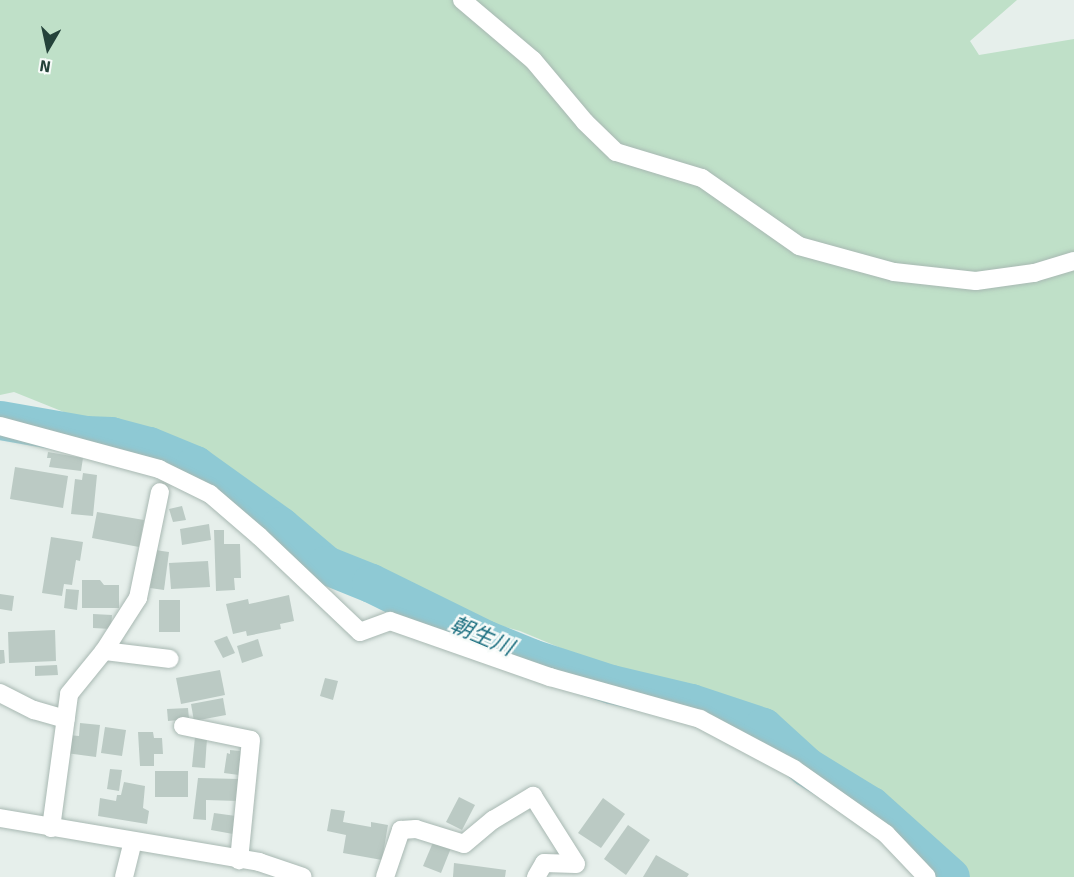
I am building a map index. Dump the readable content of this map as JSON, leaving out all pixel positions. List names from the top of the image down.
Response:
{
  "water": ["朝生川"],
  "north": "bottom"
}
